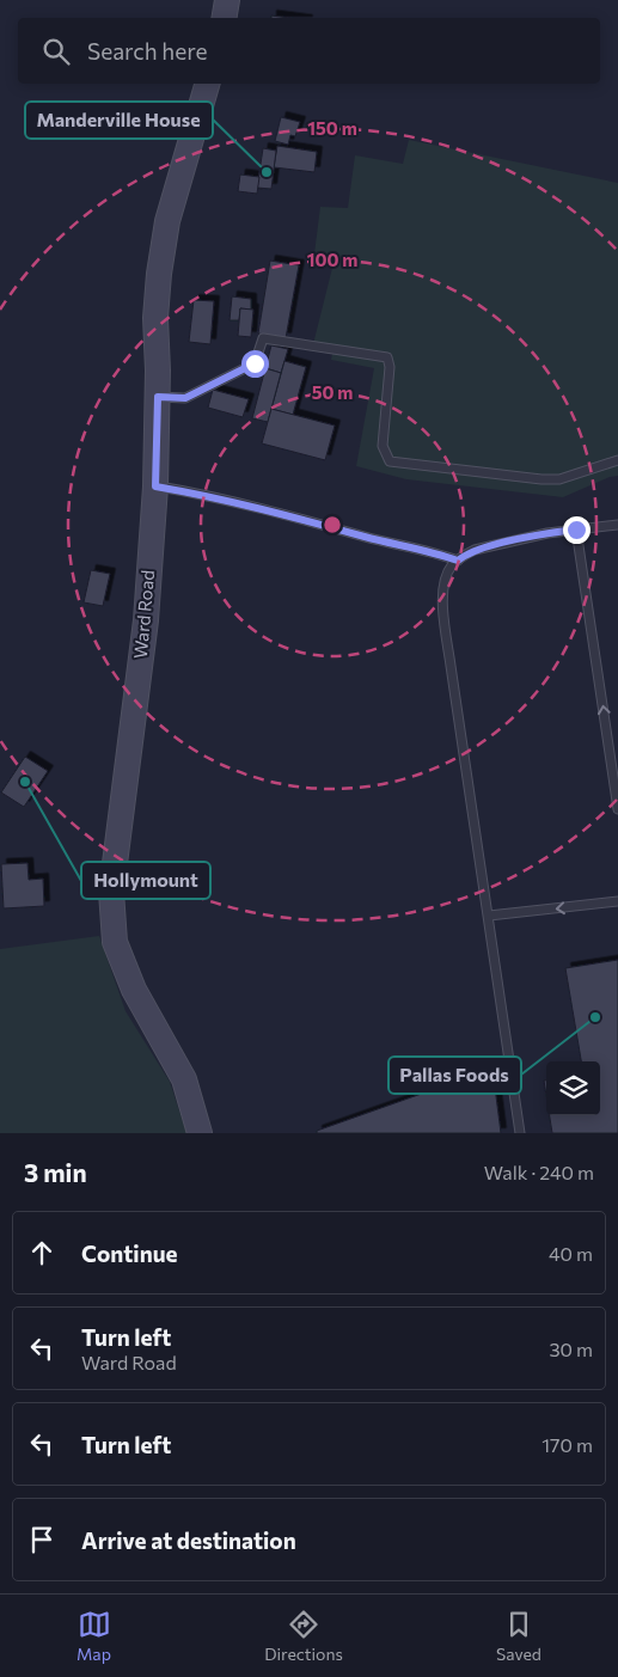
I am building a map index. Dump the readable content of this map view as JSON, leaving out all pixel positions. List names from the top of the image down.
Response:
{
  "streets": {
    "main road": ["Ward Road"]
  },
  "places": ["Manderville House", "Hollymount", "Pallas Foods"],
  "page": {
    "search": "Search here",
    "heading": ["3 min", "Walk · 240 m"],
    "list": [
      ["Continue", "40 m"],
      ["Turn left", "Ward Road", "30 m"],
      ["Turn left", "170 m"],
      "Arrive at destination"
    ],
    "nav": ["Map", "Directions", "Saved"]
  },
  "rings": ["150 m", "100 m", "50 m"]
}
